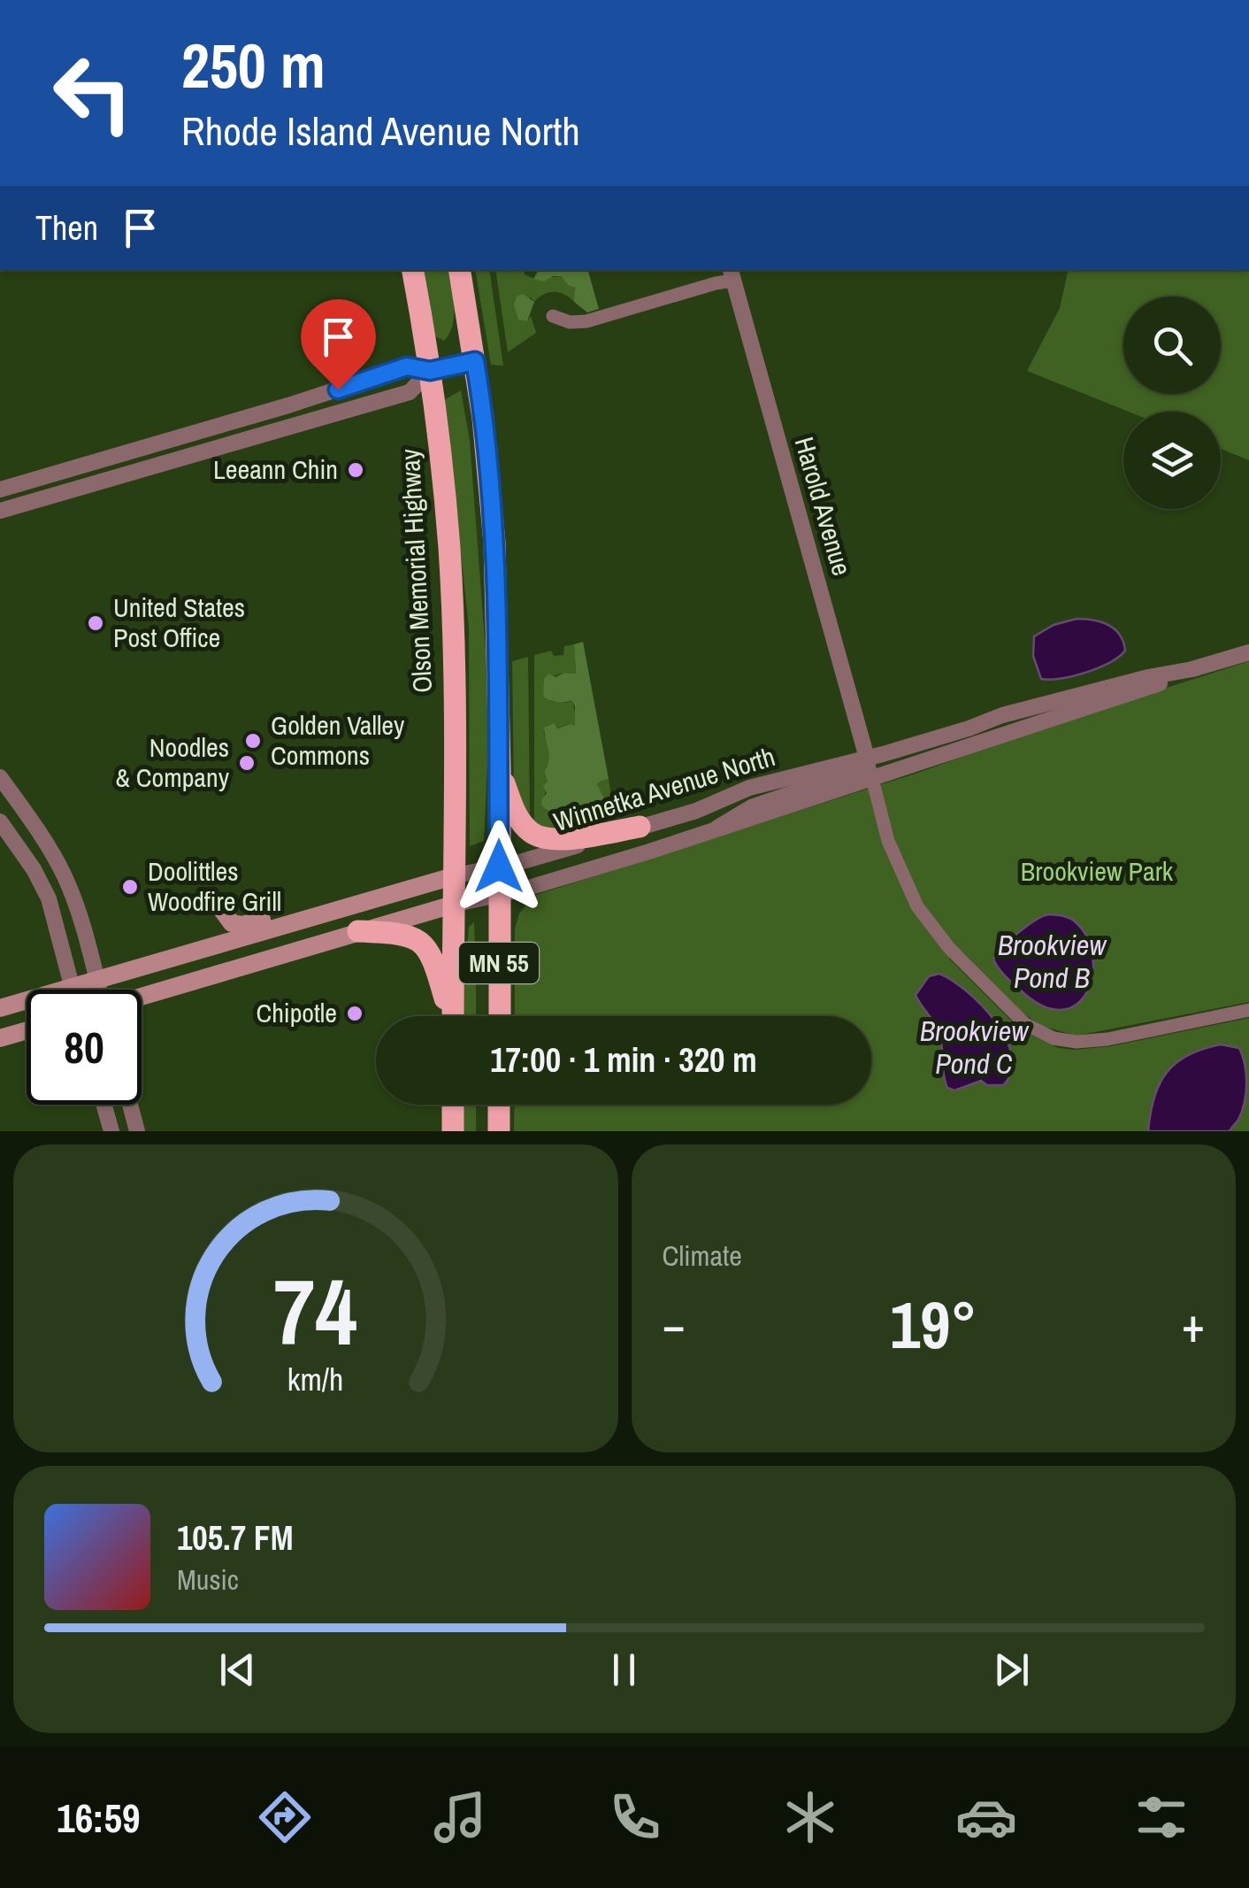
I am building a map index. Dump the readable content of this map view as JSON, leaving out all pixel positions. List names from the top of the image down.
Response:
{
  "streets": {
    "highway": ["Olson Memorial Highway", "MN 55"],
    "main road": ["Winnetka Avenue North"],
    "street": ["Harold Avenue"]
  },
  "crossings": [
    ["Harold Avenue", "Winnetka Avenue North"],
    ["Olson Memorial Highway", "Winnetka Avenue North"],
    ["Winnetka Avenue North", "MN 55"]
  ],
  "water": ["Brookview Pond B", "Brookview Pond C"],
  "parks": ["Brookview Park"],
  "places": [
    "Leeann Chin",
    "United States Post Office",
    "Golden Valley Commons",
    "Noodles & Company",
    "Doolittles Woodfire Grill",
    "Chipotle"
  ],
  "page": {
    "turn": ["250 m", "Rhode Island Avenue North"],
    "then": "Then",
    "limit": "80",
    "trip": "17:00 · 1 min · 320 m",
    "tile": "Climate",
    "heat": ["−", "19°", "+"],
    "song": ["105.7 FM", "Music"],
    "tabs": "16:59",
    "gauge": ["74", "km/h"]
  }
}
